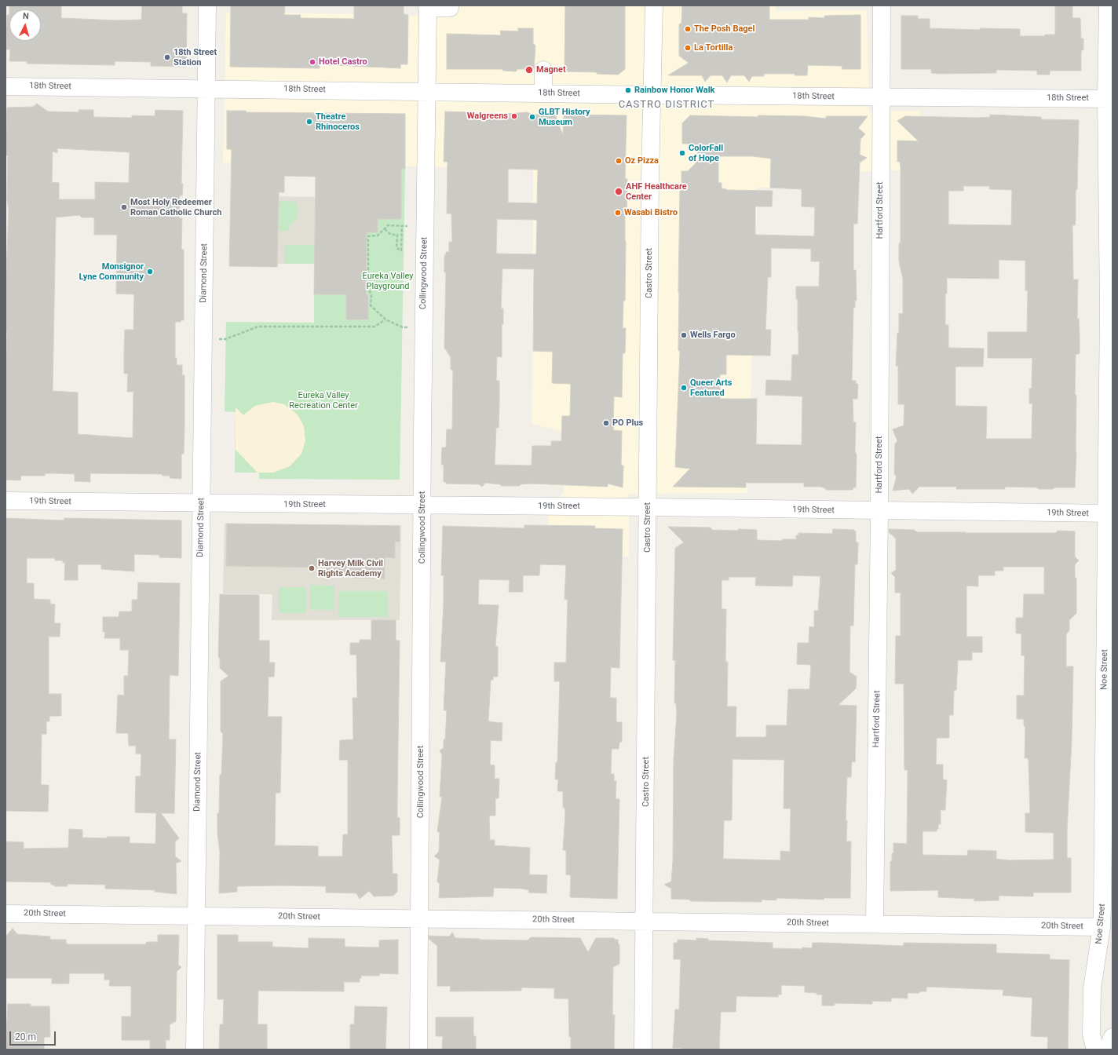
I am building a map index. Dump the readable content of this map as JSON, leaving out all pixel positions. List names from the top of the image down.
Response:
{
  "streets": {
    "street": [
      "18th Street",
      "Hartford Street",
      "Diamond Street",
      "Collingwood Street",
      "Castro Street",
      "19th Street",
      "Noe Street",
      "20th Street"
    ]
  },
  "crossings": [
    ["18th Street", "Hartford Street"],
    ["18th Street", "Diamond Street"],
    ["18th Street", "Collingwood Street"],
    ["18th Street", "Castro Street"],
    ["18th Street", "Noe Street"],
    ["Hartford Street", "19th Street"],
    ["Hartford Street", "20th Street"],
    ["Diamond Street", "19th Street"],
    ["Diamond Street", "20th Street"],
    ["Collingwood Street", "19th Street"],
    ["Collingwood Street", "20th Street"],
    ["Castro Street", "19th Street"],
    ["Castro Street", "20th Street"],
    ["19th Street", "Noe Street"],
    ["Noe Street", "20th Street"]
  ],
  "districts": ["CASTRO DISTRICT"],
  "parks": ["Eureka Valley Playground", "Eureka Valley Recreation Center"],
  "places": [
    "The Posh Bagel",
    "La Tortilla",
    "18th Street Station",
    "Hotel Castro",
    "Magnet",
    "Rainbow Honor Walk",
    "Walgreens",
    "GLBT History Museum",
    "Theatre Rhinoceros",
    "ColorFall of Hope",
    "Oz Pizza",
    "AHF Healthcare Center",
    "Most Holy Redeemer Roman Catholic Church",
    "Wasabi Bistro",
    "Monsignor Lyne Community",
    "Wells Fargo",
    "Queer Arts Featured",
    "PO Plus",
    "Harvey Milk Civil Rights Academy"
  ],
  "scale_bar": "20 m",
  "north": "top"
}
